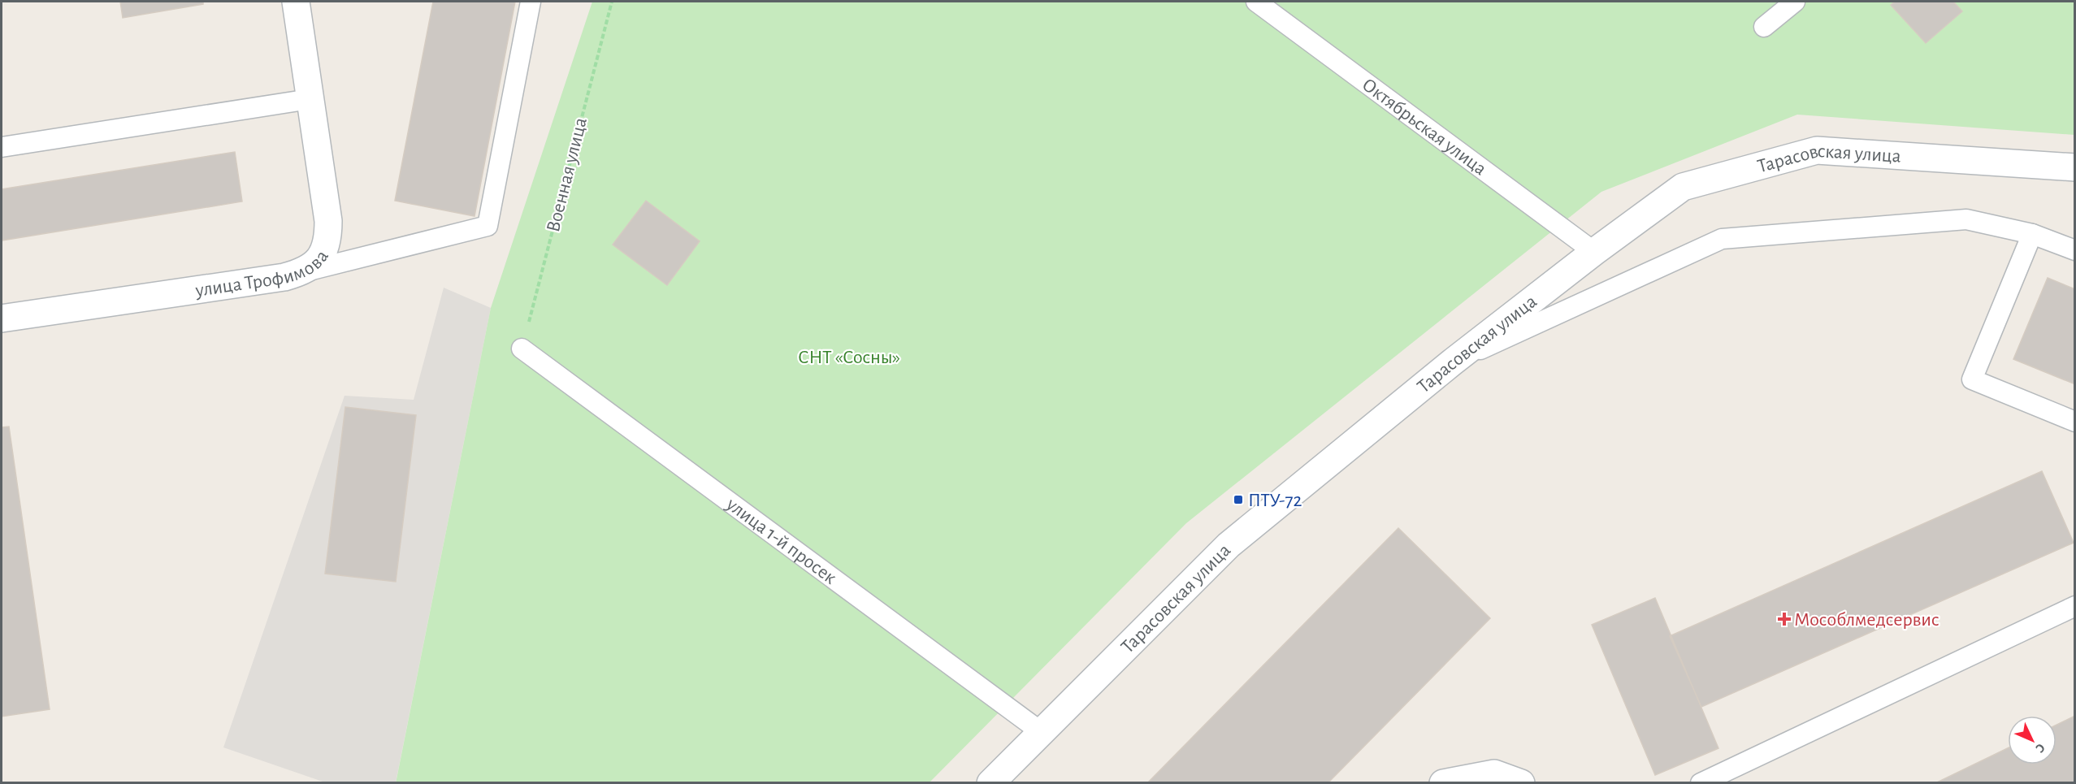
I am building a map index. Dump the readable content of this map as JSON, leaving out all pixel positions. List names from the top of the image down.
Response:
{
  "streets": {
    "street": ["Тарасовская улица", "улица Трофимова"],
    "lane": ["Октябрьская улица", "улица 1-й просек"],
    "path": ["Военная улица"]
  },
  "crossings": [
    ["Октябрьская улица", "Тарасовская улица"],
    ["Тарасовская улица", "улица 1-й просек"],
    ["Военная улица", "улица 1-й просек"]
  ],
  "parks": ["СНТ «Сосны»"],
  "places": {
    "transit": ["ПТУ-72"],
    "health": ["Мособлмедсервис"]
  },
  "north": "bottom right"
}
